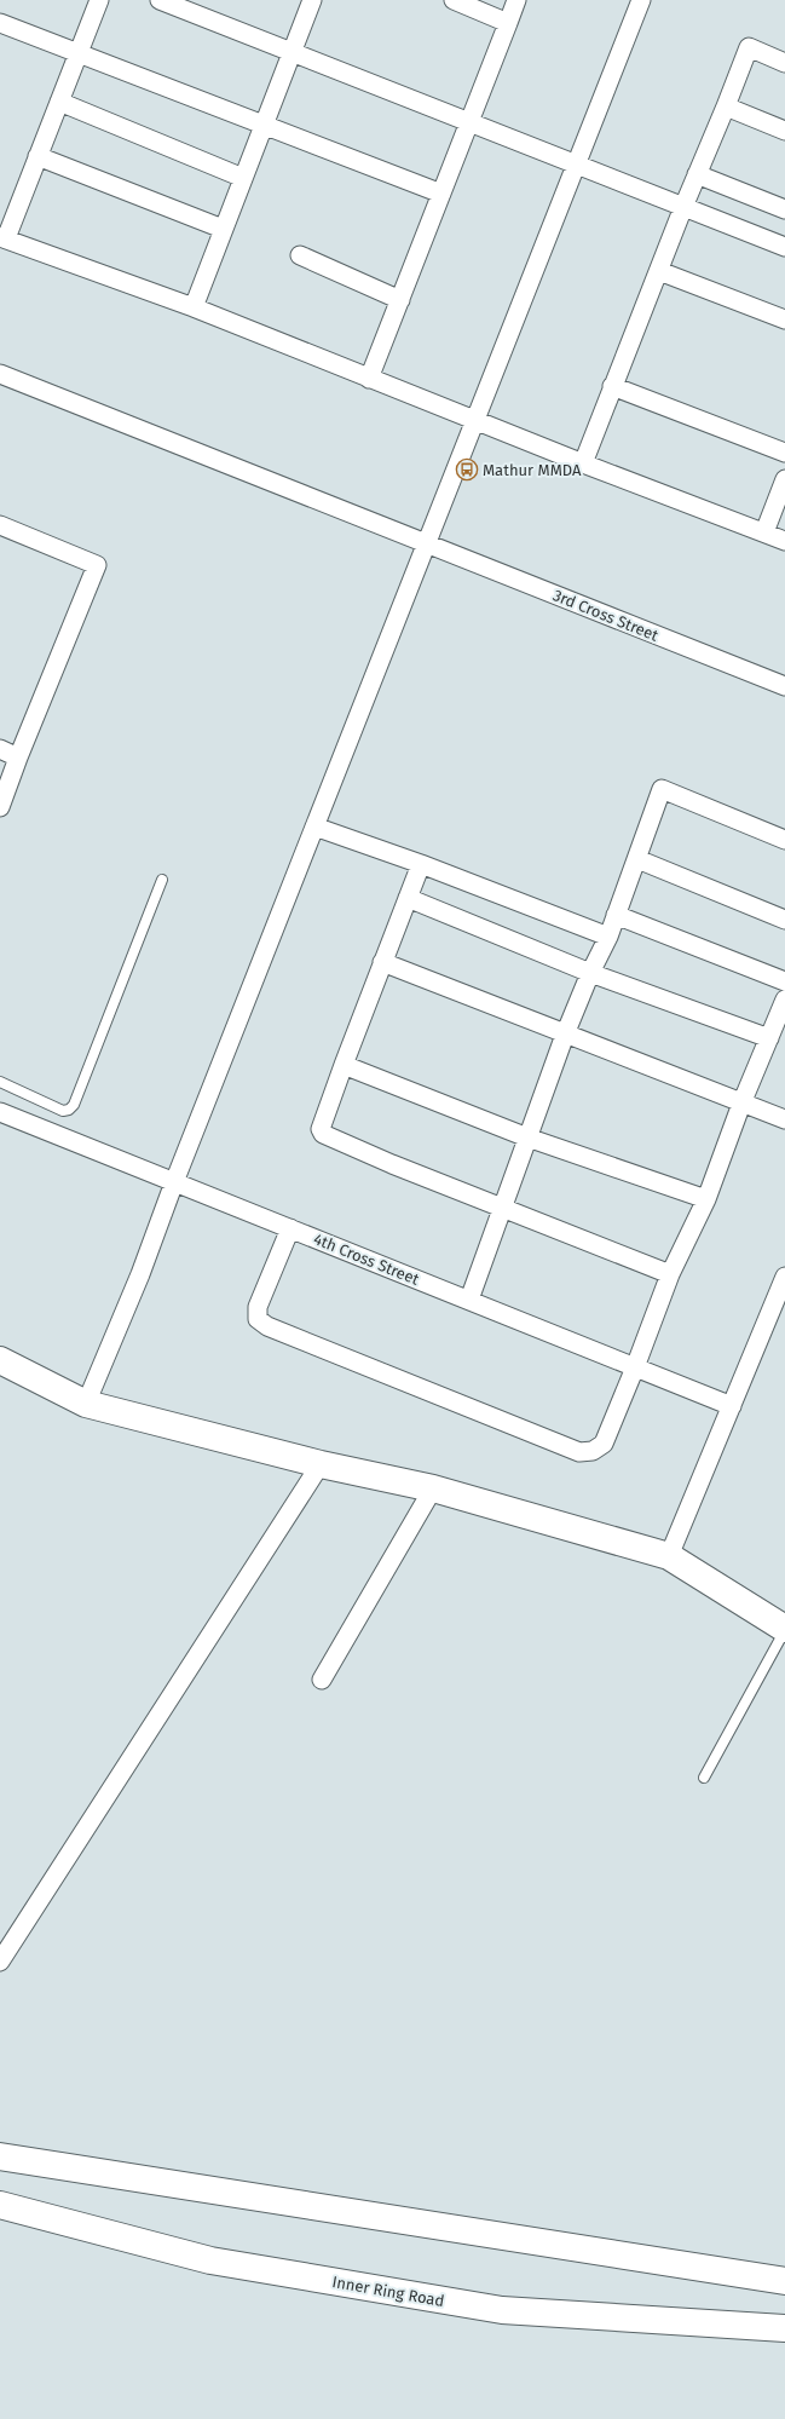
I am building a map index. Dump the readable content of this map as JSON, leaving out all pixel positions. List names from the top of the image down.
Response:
{
  "streets": {
    "main road": ["Inner Ring Road"],
    "street": ["3rd Cross Street", "4th Cross Street"]
  },
  "places": {
    "bus stop": ["Mathur MMDA"]
  }
}
